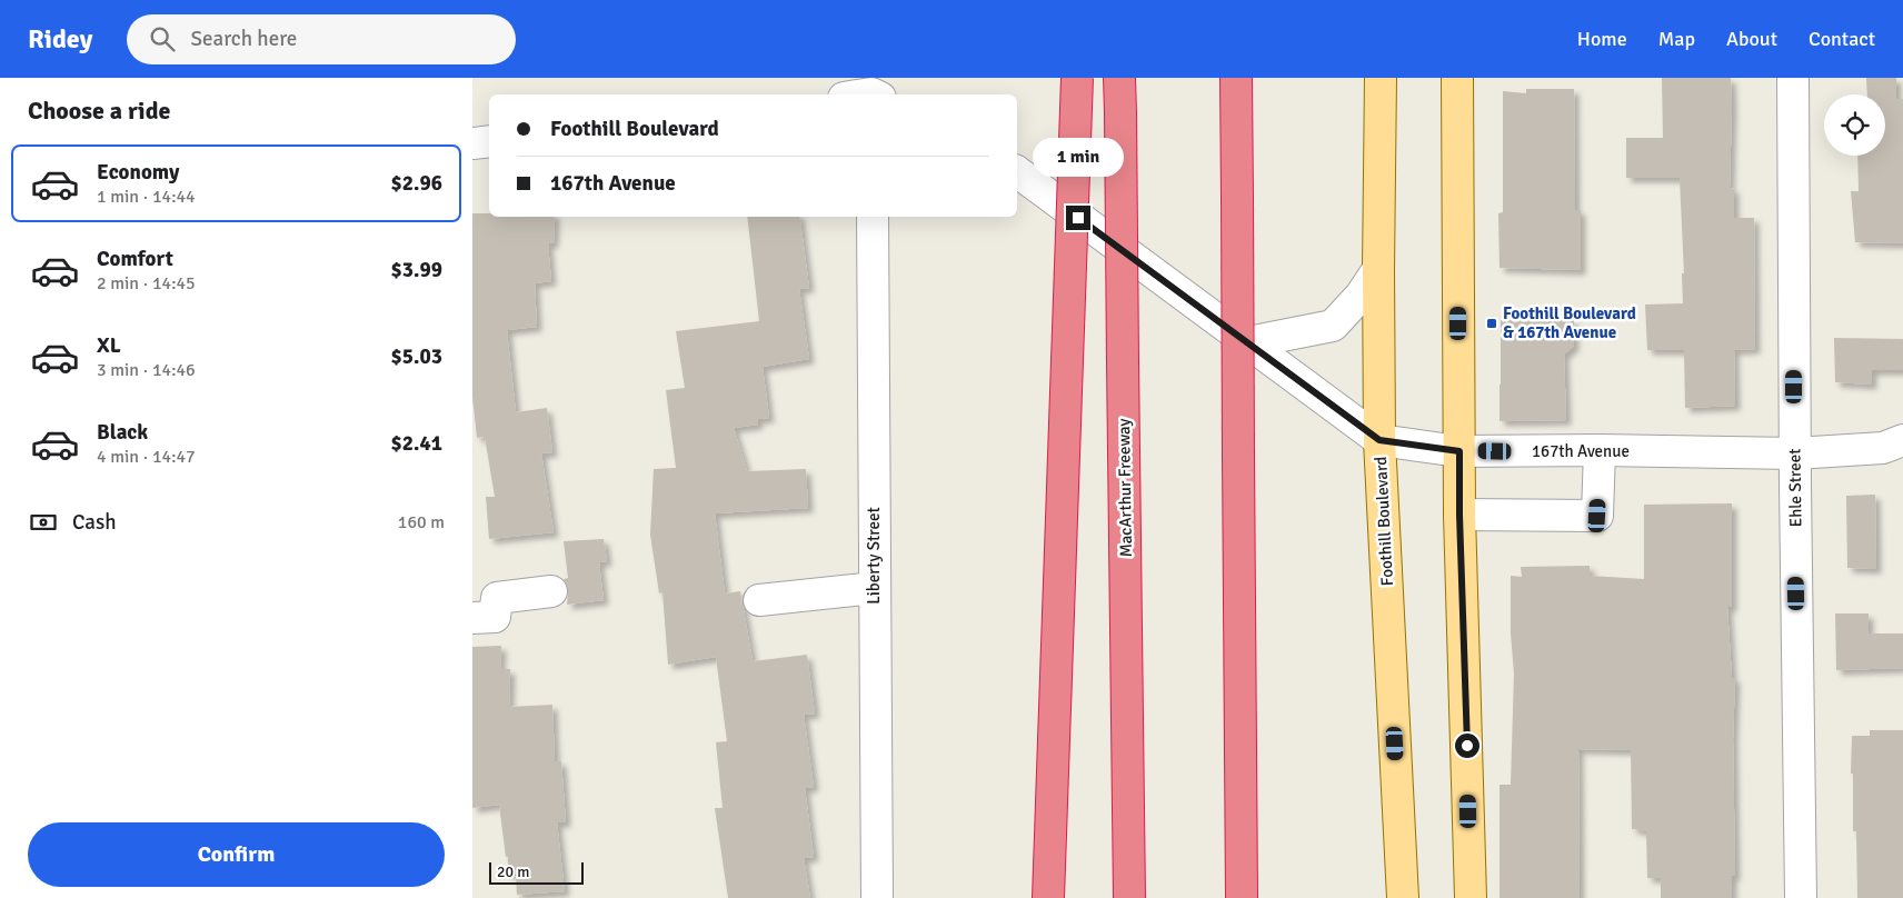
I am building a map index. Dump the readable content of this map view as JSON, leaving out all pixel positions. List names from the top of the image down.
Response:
{
  "streets": {
    "highway": ["MacArthur Freeway"],
    "main road": ["Foothill Boulevard"],
    "street": ["167th Avenue", "Ehle Street", "Liberty Street"]
  },
  "crossings": [
    ["167th Avenue", "Ehle Street"],
    ["167th Avenue", "Foothill Boulevard"]
  ],
  "places": {
    "transit": ["Foothill Boulevard & 167th Avenue"]
  },
  "scale_bar": "20 m",
  "page": {
    "header": "Ridey",
    "search": "Search here",
    "nav": [
      "Home",
      "Map",
      "About",
      "Contact"
    ],
    "heading": "Choose a ride",
    "banner": ["Foothill Boulevard", "167th Avenue"],
    "bubble": "1 min",
    "list": [
      {
        "name": "Economy",
        "note": "1 min · 14:44",
        "value": "$2.96"
      },
      {
        "name": "Comfort",
        "note": "2 min · 14:45",
        "value": "$3.99"
      },
      {
        "name": "XL",
        "note": "3 min · 14:46",
        "value": "$5.03"
      },
      {
        "name": "Black",
        "note": "4 min · 14:47",
        "value": "$2.41"
      }
    ],
    "pay": ["Cash", "160 m"],
    "buttons": "Confirm",
    "scale": "20 m"
  }
}
